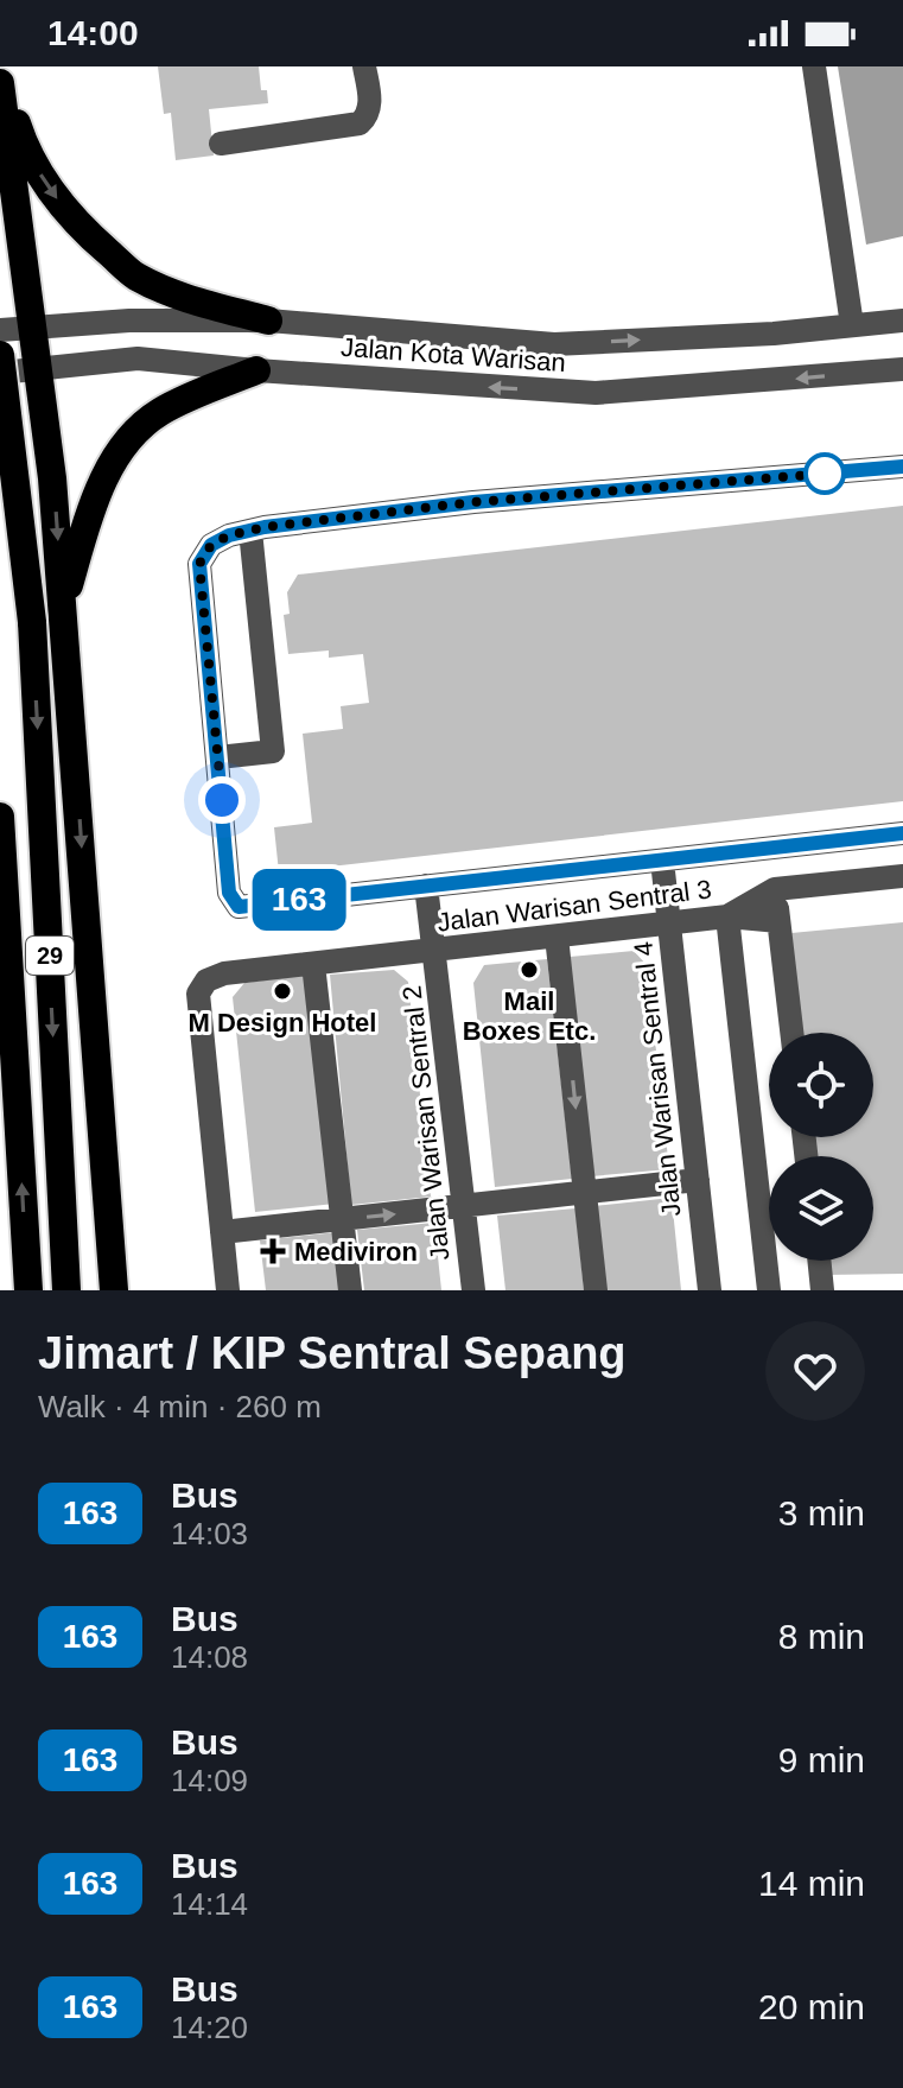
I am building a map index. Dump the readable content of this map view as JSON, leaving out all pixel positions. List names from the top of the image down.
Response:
{
  "streets": {
    "highway": ["29"],
    "street": [
      "Jalan Kota Warisan",
      "Jalan Warisan Sentral 3",
      "Jalan Warisan Sentral 4",
      "Jalan Warisan Sentral 2"
    ]
  },
  "crossings": [
    ["Jalan Warisan Sentral 3", "Jalan Warisan Sentral 4"],
    ["Jalan Warisan Sentral 3", "Jalan Warisan Sentral 2"]
  ],
  "places": {
    "other": ["Mail Boxes Etc.", "M Design Hotel"],
    "health": ["Mediviron"]
  },
  "lines": ["bus line 163"],
  "page": {
    "status": "14:00",
    "on_map": "163",
    "heading": ["Jimart / KIP Sentral Sepang", "Walk · 4 min · 260 m"],
    "list": [
      {
        "mark": "163",
        "name": "Bus",
        "note": "14:03",
        "value": "3 min"
      },
      {
        "mark": "163",
        "name": "Bus",
        "note": "14:08",
        "value": "8 min"
      },
      {
        "mark": "163",
        "name": "Bus",
        "note": "14:09",
        "value": "9 min"
      },
      {
        "mark": "163",
        "name": "Bus",
        "note": "14:14",
        "value": "14 min"
      },
      {
        "mark": "163",
        "name": "Bus",
        "note": "14:20",
        "value": "20 min"
      }
    ]
  }
}
